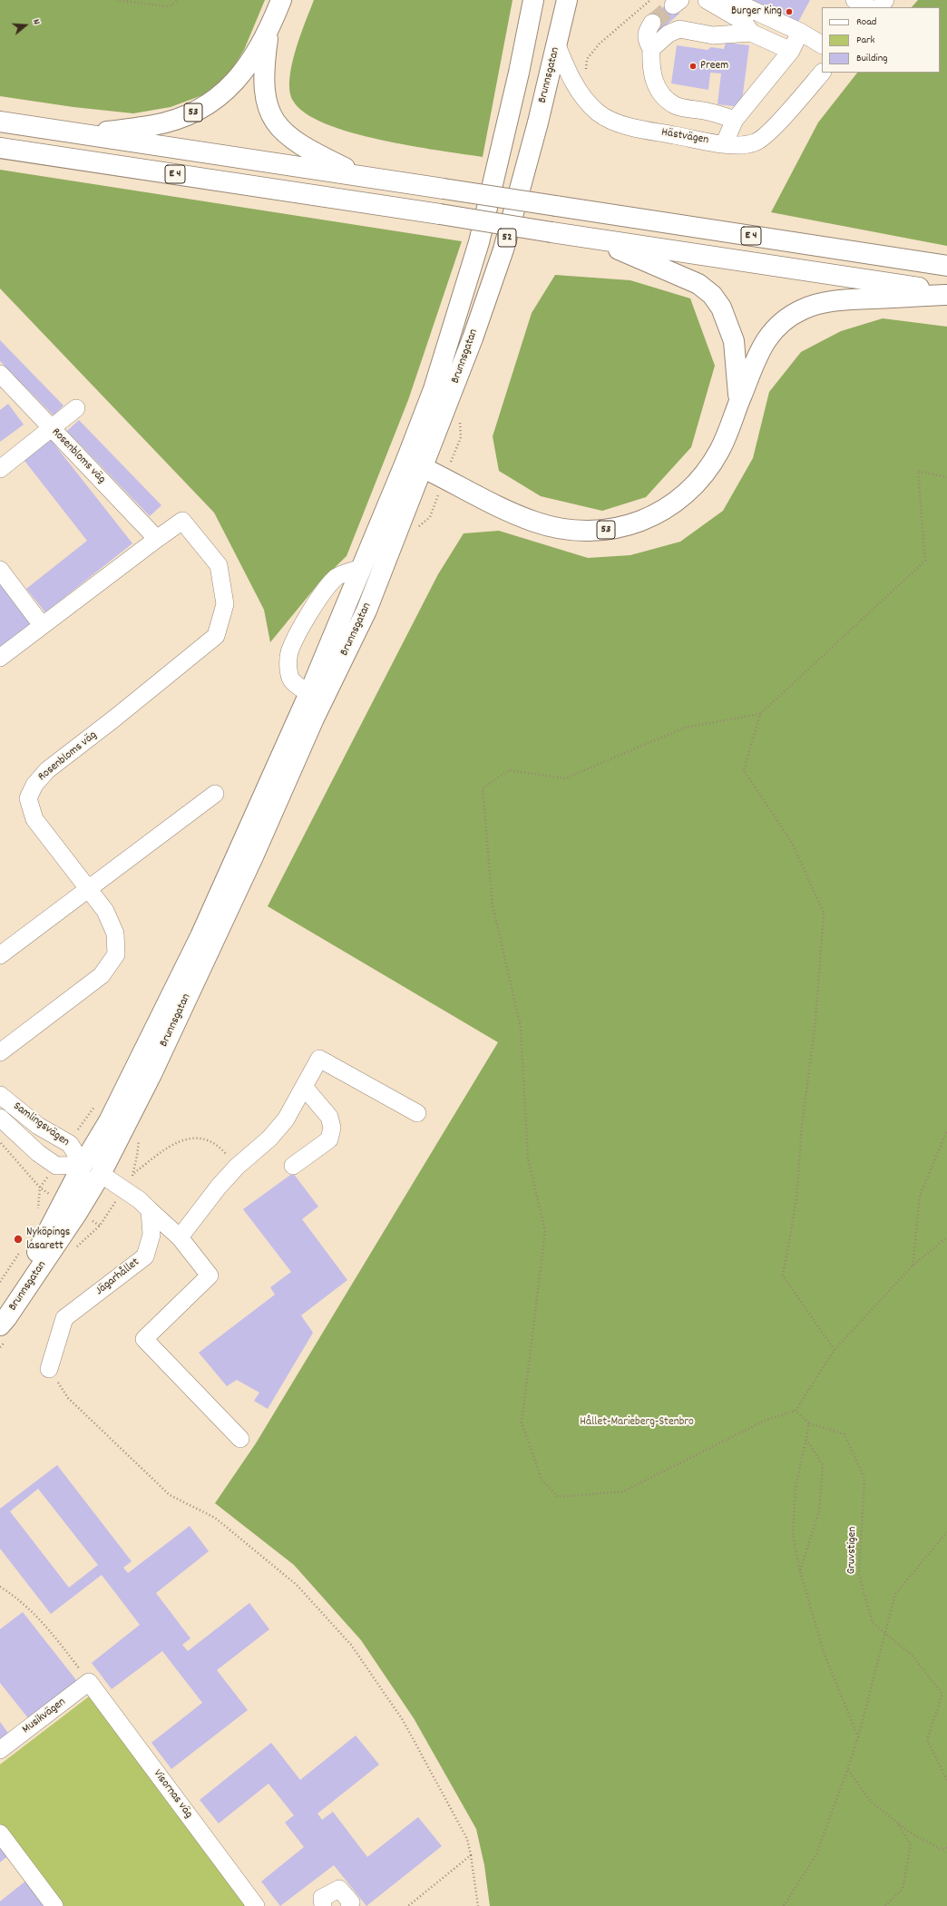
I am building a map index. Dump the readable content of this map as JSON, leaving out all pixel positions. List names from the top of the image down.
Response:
{
  "streets": {
    "main road": [
      "Brunnsgatan",
      "53",
      "E 4",
      "52"
    ],
    "street": [
      "Hästvägen",
      "Rosenbloms väg",
      "Samlingsvägen",
      "Jägarhållet",
      "Musikvägen",
      "Visornas väg"
    ],
    "path": ["Gruvstigen"]
  },
  "crossings": [
    ["Brunnsgatan", "53"],
    ["Brunnsgatan", "Hästvägen"],
    ["Brunnsgatan", "Samlingsvägen"],
    ["53", "E 4"],
    ["Musikvägen", "Visornas väg"]
  ],
  "parks": ["Hållet-Marieberg-Stenbro"],
  "places": ["Burger King", "Preem", "Nyköpings lasarett"],
  "legend": ["Road", "Park", "Building"],
  "north": "right"
}
